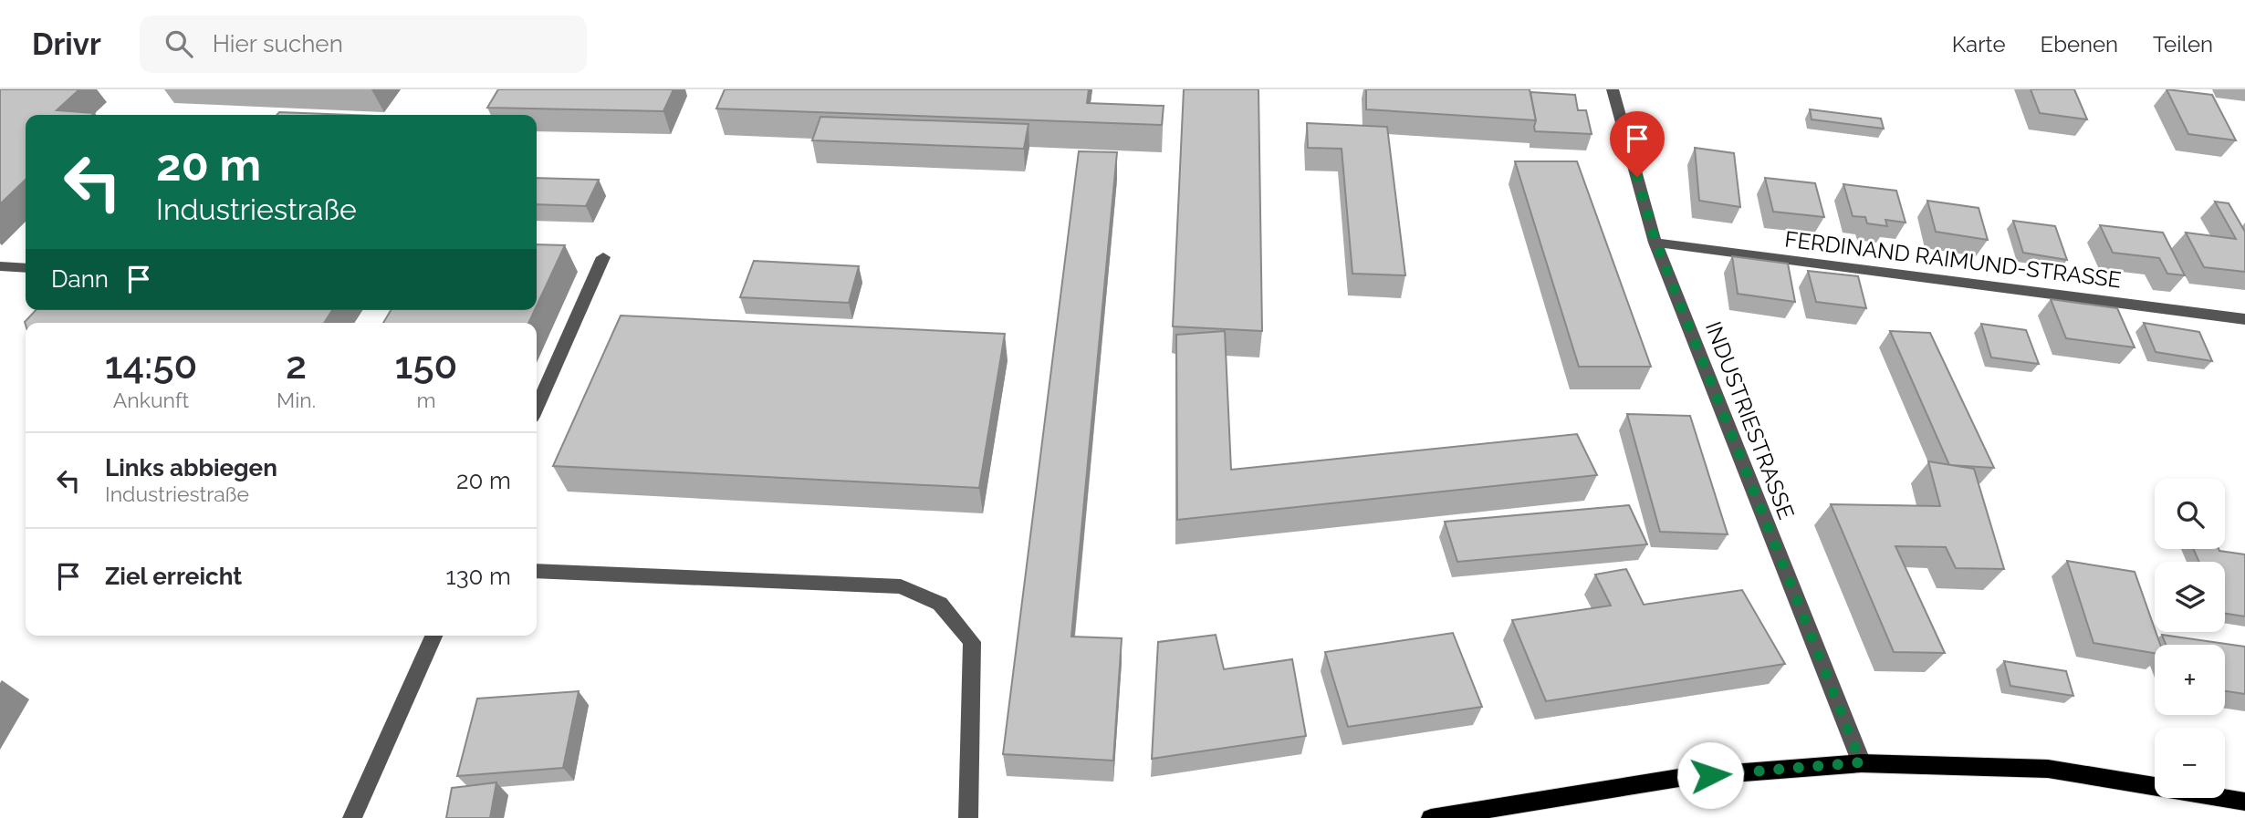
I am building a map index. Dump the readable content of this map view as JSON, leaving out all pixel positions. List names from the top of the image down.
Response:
{
  "streets": {
    "street": ["FERDINAND RAIMUND-STRASSE", "INDUSTRIESTRASSE"]
  },
  "crossings": [
    ["FERDINAND RAIMUND-STRASSE", "INDUSTRIESTRASSE"]
  ],
  "page": {
    "header": "Drivr",
    "search": "Hier suchen",
    "nav": ["Karte", "Ebenen", "Teilen"],
    "turn": ["20 m", "Industriestraße"],
    "then": "Dann",
    "eta": [
      "14:50",
      "Ankunft",
      "2",
      "Min.",
      "150",
      "m"
    ],
    "list": [
      {
        "name": "Links abbiegen",
        "note": "Industriestraße",
        "value": "20 m"
      },
      {
        "name": "Ziel erreicht",
        "value": "130 m"
      }
    ],
    "map_buttons": ["+", "−"]
  }
}
